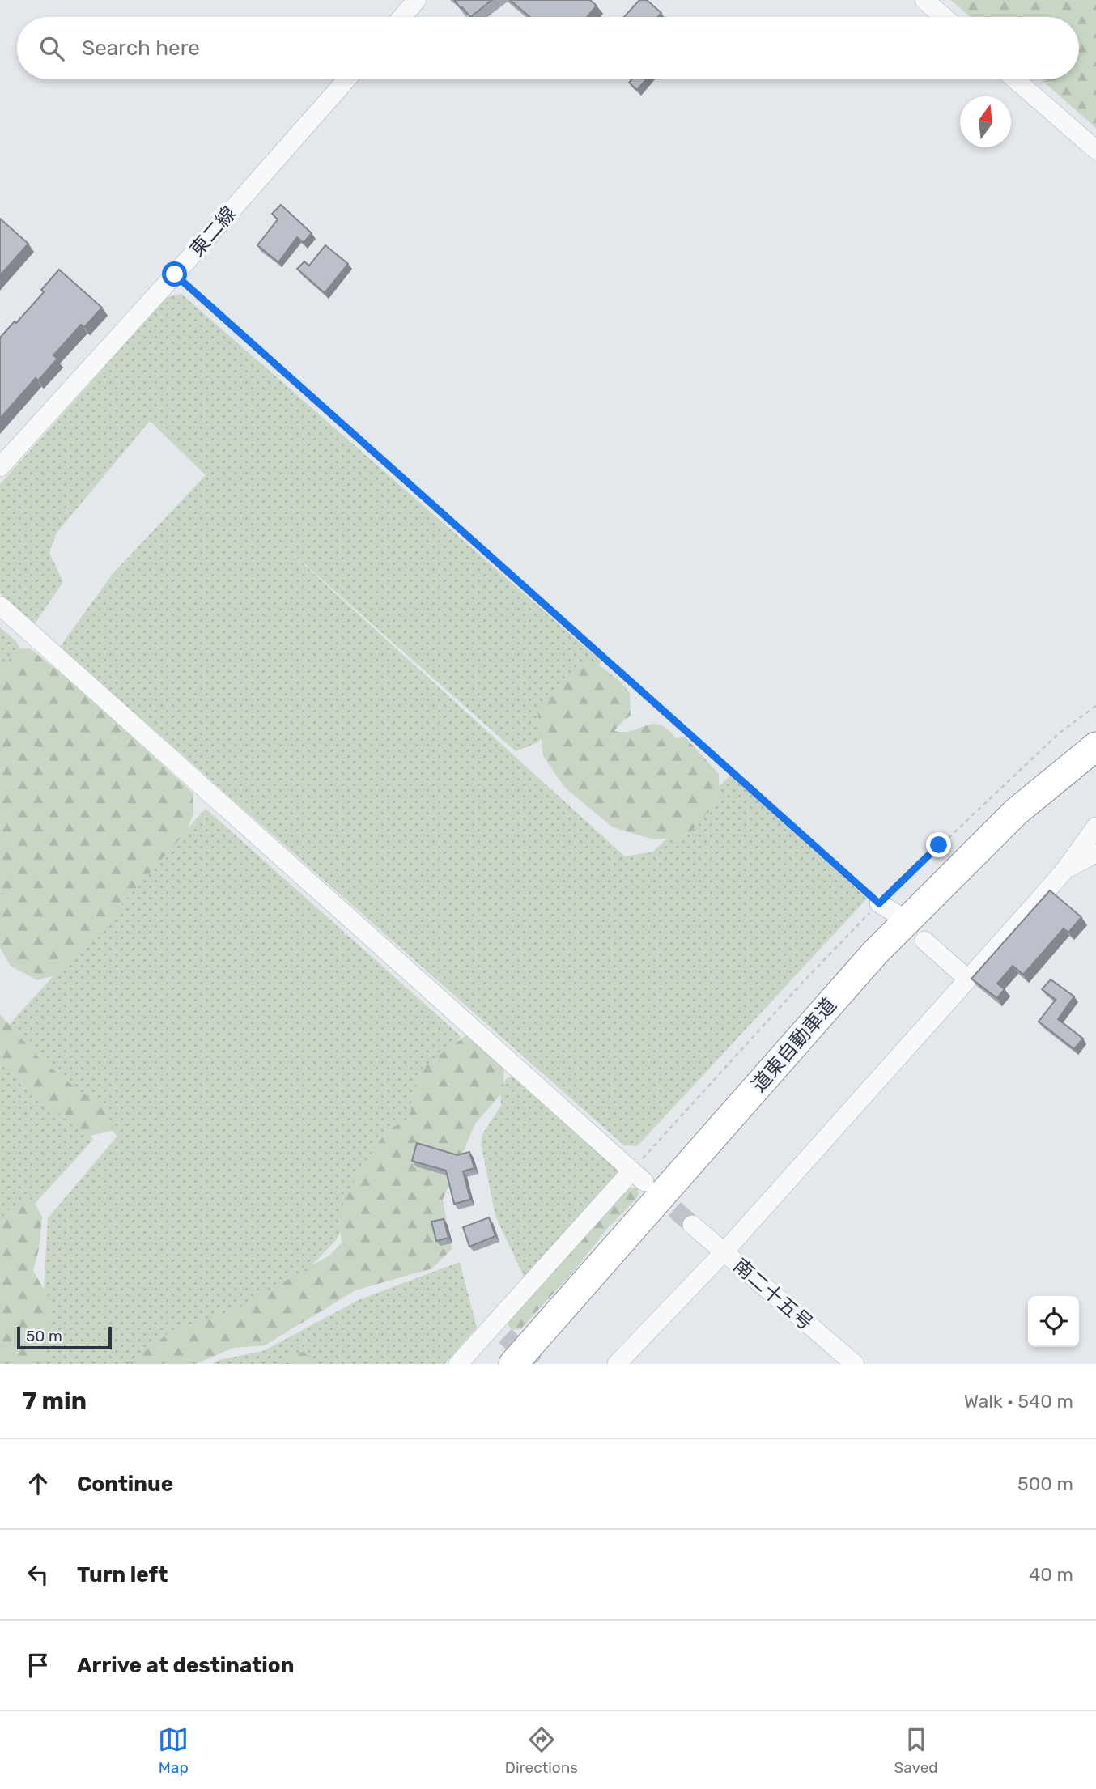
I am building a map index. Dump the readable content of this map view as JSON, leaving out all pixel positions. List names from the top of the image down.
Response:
{
  "streets": {
    "highway": ["道東自動車道"],
    "street": ["東二線", "南二十五号"]
  },
  "scale_bar": "50 m",
  "north": "top",
  "page": {
    "search": "Search here",
    "scale": "50 m",
    "heading": ["7 min", "Walk · 540 m"],
    "list": [
      ["Continue", "500 m"],
      ["Turn left", "40 m"],
      "Arrive at destination"
    ],
    "nav": ["Map", "Directions", "Saved"]
  }
}
